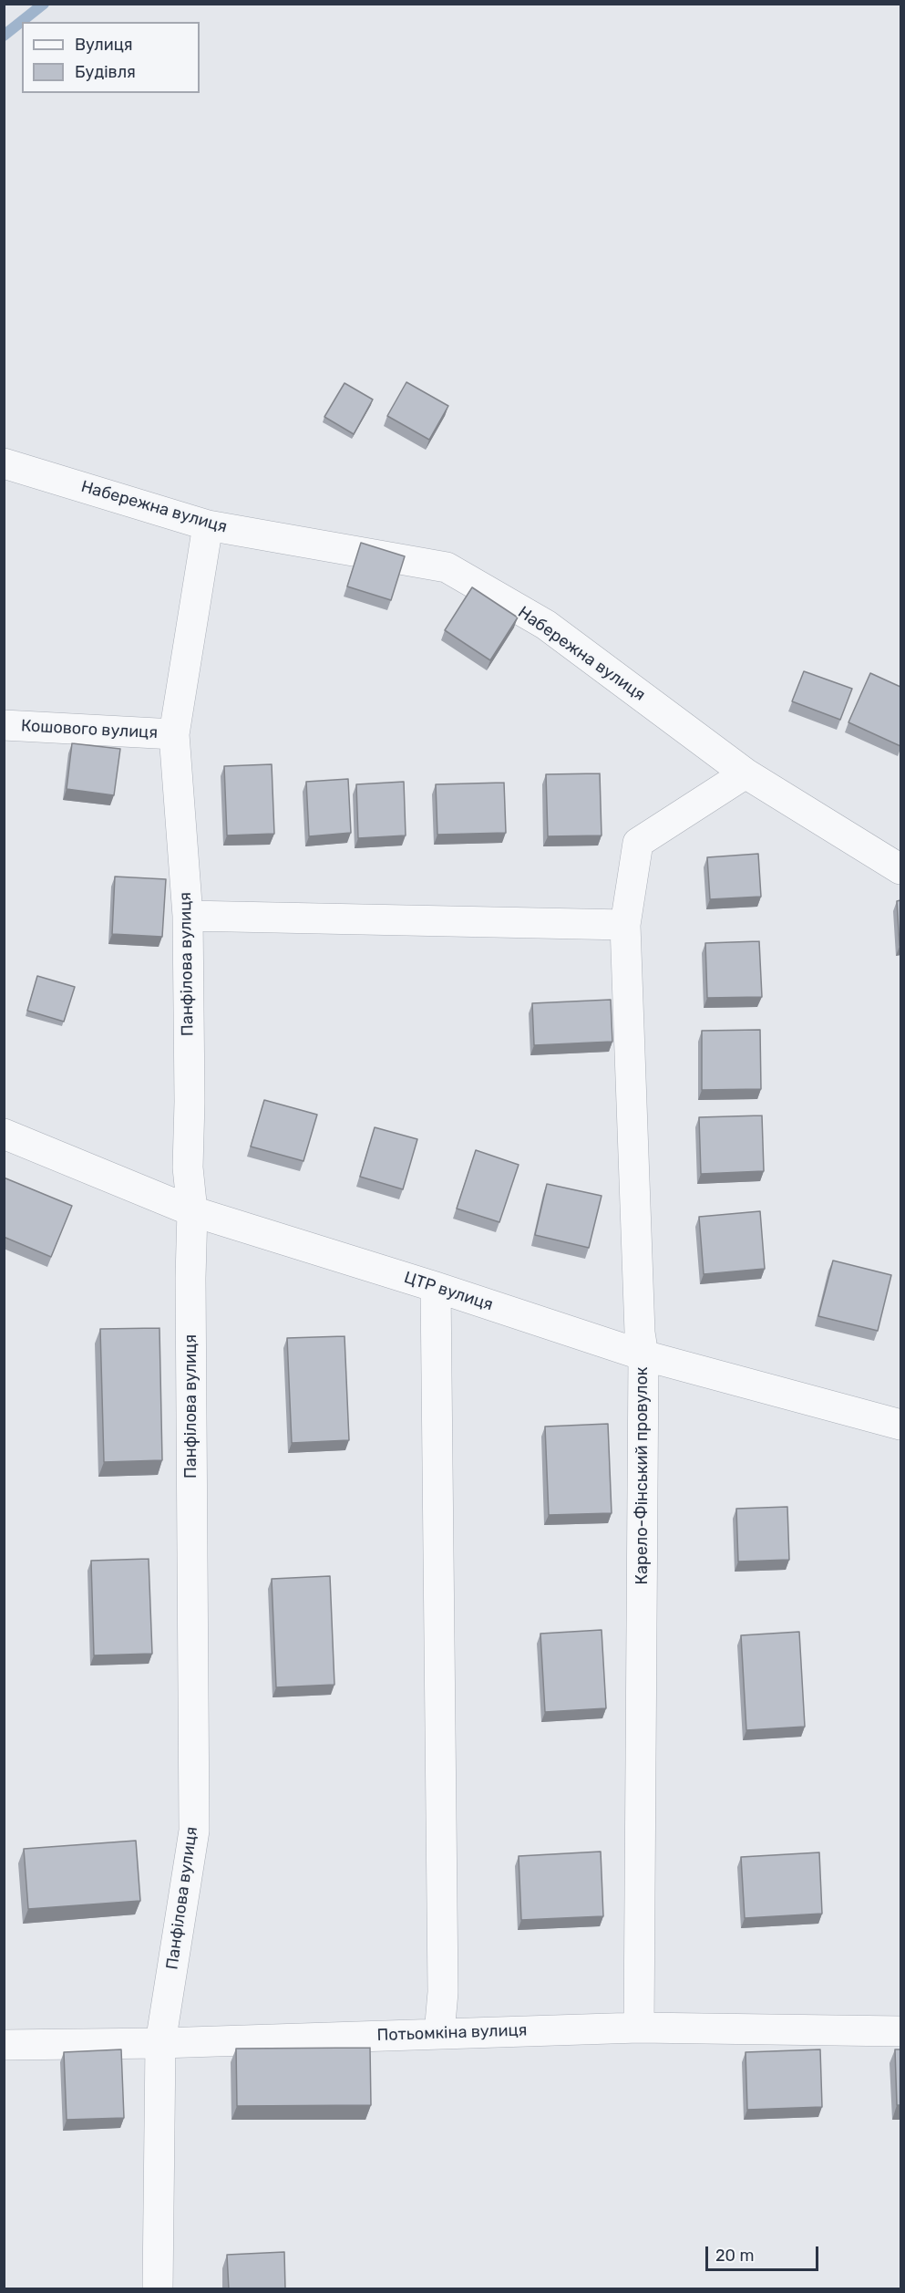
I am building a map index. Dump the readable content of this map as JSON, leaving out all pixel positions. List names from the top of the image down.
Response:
{
  "streets": {
    "street": [
      "Набережна вулиця",
      "Кошового вулиця",
      "Панфілова вулиця",
      "ЦТР вулиця",
      "Карело-Фінський провулок",
      "Потьомкіна вулиця"
    ]
  },
  "crossings": [
    ["Набережна вулиця", "Панфілова вулиця"],
    ["Набережна вулиця", "Карело-Фінський провулок"],
    ["Кошового вулиця", "Панфілова вулиця"],
    ["Панфілова вулиця", "ЦТР вулиця"],
    ["Панфілова вулиця", "Потьомкіна вулиця"],
    ["ЦТР вулиця", "Карело-Фінський провулок"],
    ["Карело-Фінський провулок", "Потьомкіна вулиця"]
  ],
  "legend": ["Вулиця", "Будівля"],
  "scale_bar": "20 m"
}
